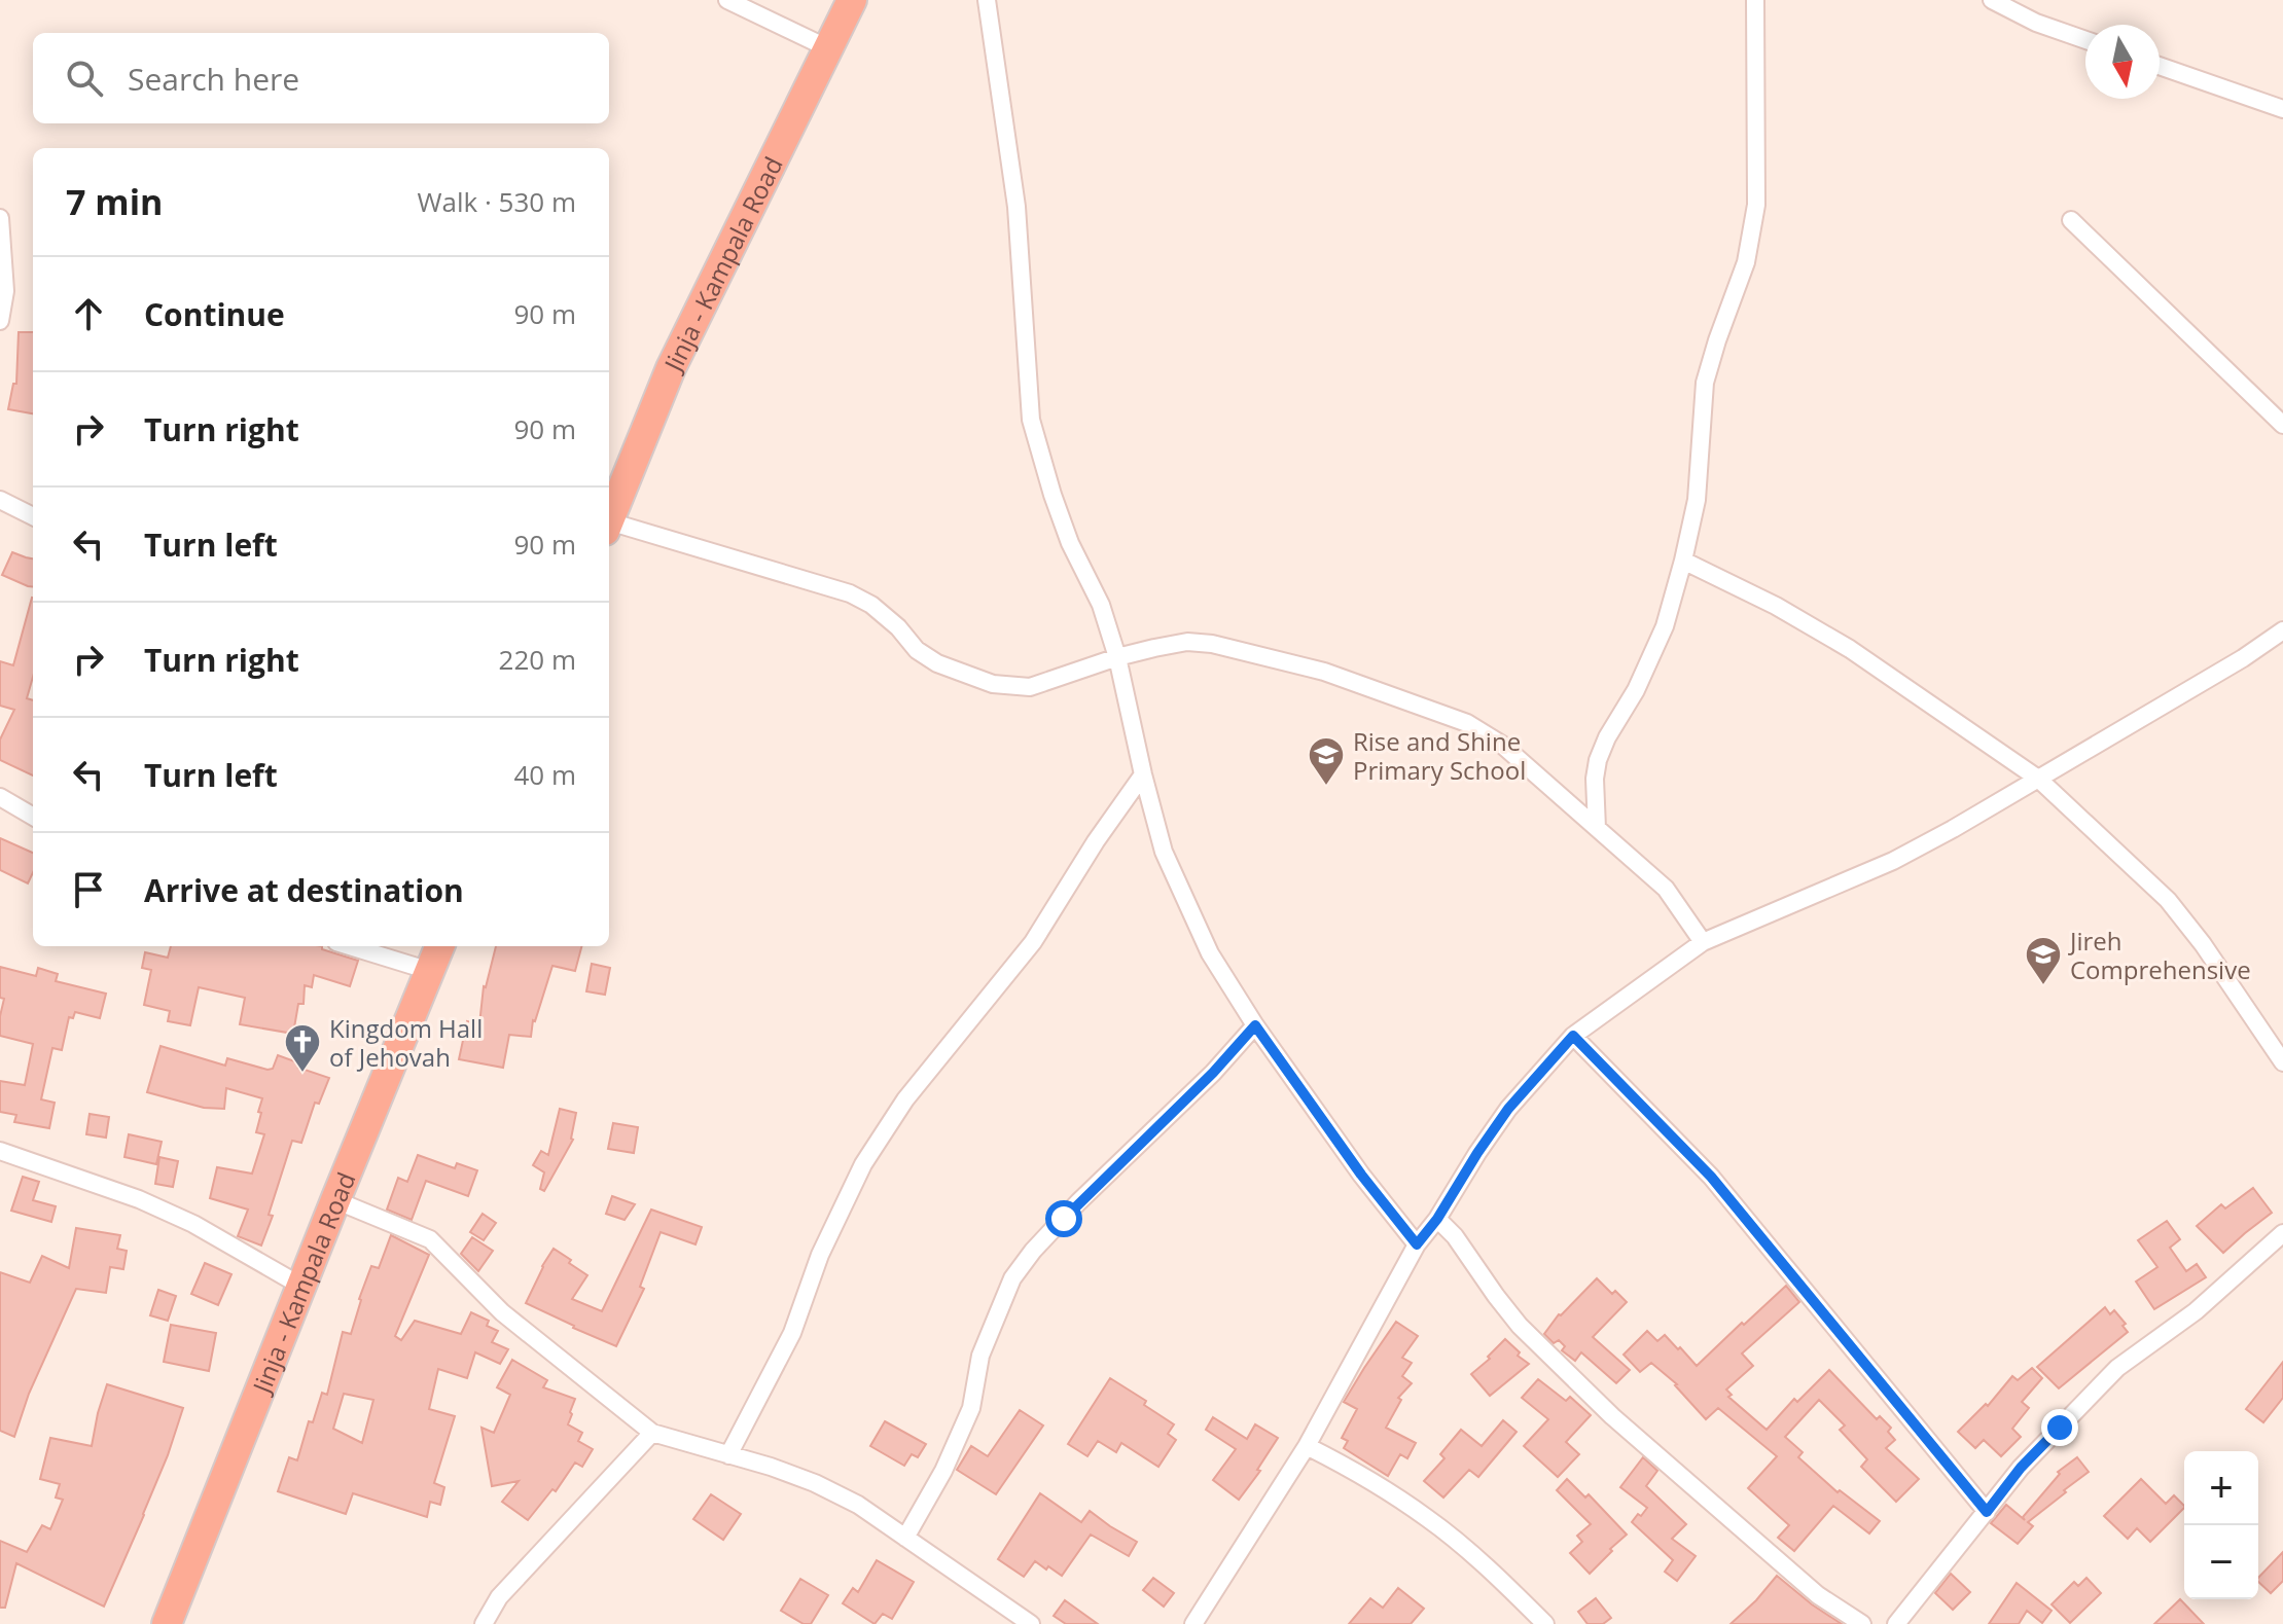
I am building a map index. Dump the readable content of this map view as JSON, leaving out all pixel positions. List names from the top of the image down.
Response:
{
  "streets": {
    "highway": ["Jinja - Kampala Road"]
  },
  "places": {
    "school or university": ["Rise and Shine Primary School", "Jireh Comprehensive"],
    "church": ["Kingdom Hall of Jehovah"]
  },
  "north": "bottom",
  "page": {
    "search": "Search here",
    "heading": ["7 min", "Walk · 530 m"],
    "list": [
      ["Continue", "90 m"],
      ["Turn right", "90 m"],
      ["Turn left", "90 m"],
      ["Turn right", "220 m"],
      ["Turn left", "40 m"],
      "Arrive at destination"
    ],
    "map_buttons": ["+", "−"]
  }
}
